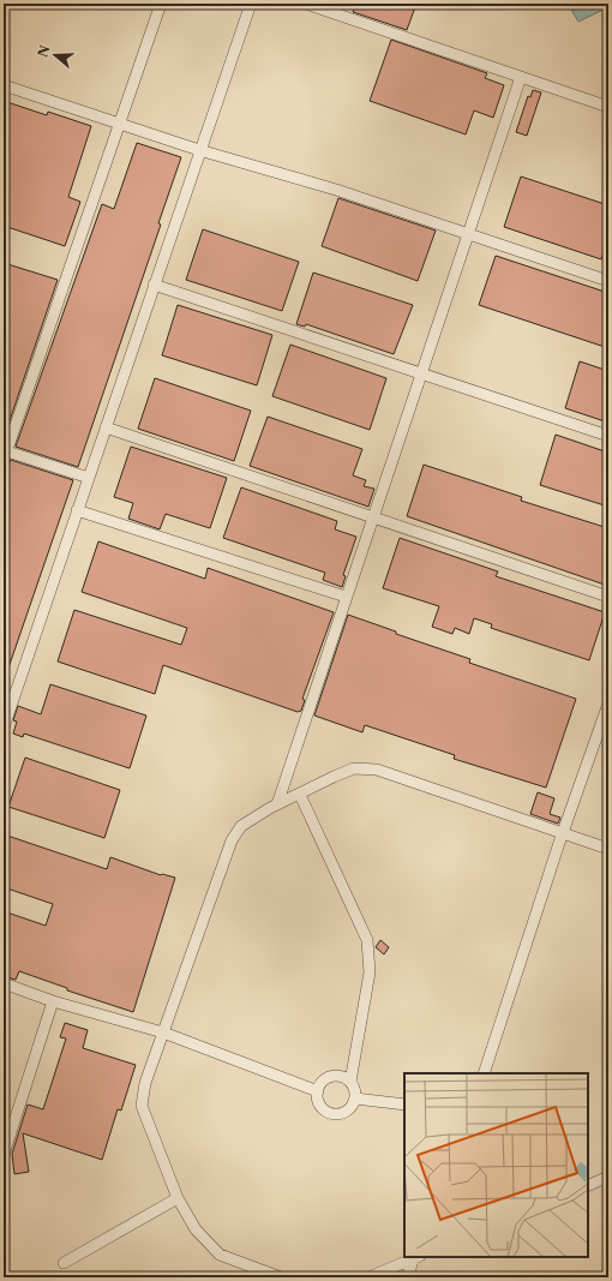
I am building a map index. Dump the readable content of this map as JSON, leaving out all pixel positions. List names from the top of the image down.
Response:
{
  "north": "left"
}
